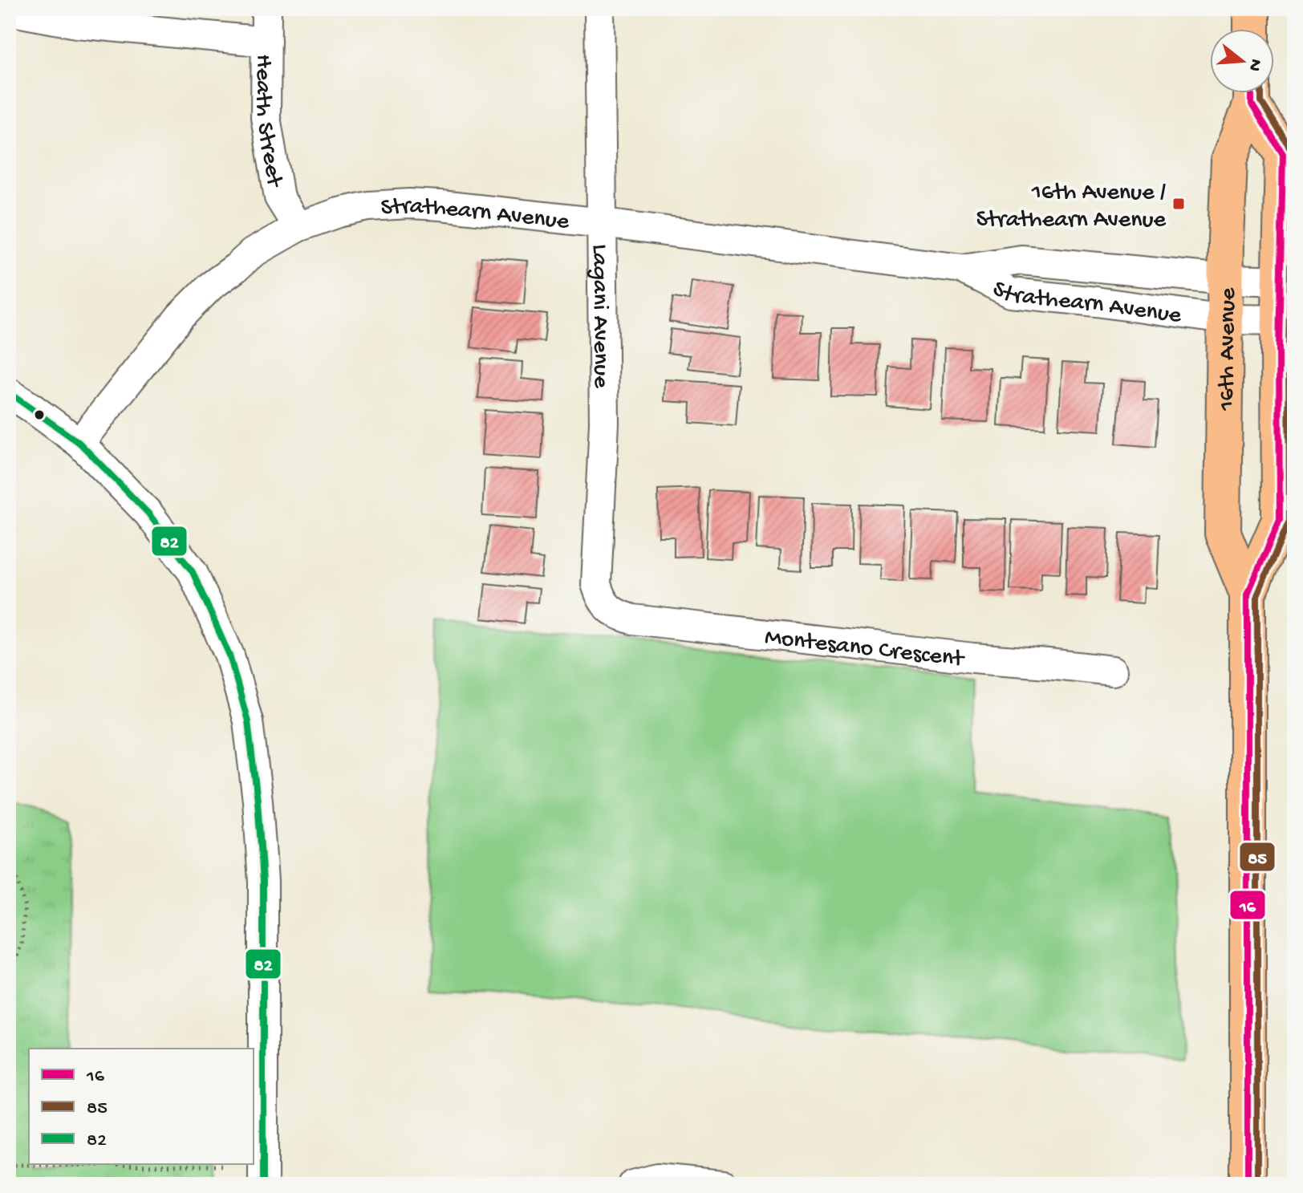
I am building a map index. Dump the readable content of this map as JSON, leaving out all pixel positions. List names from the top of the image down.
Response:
{
  "streets": {
    "main road": ["16th Avenue"],
    "street": [
      "Heath Street",
      "Strathearn Avenue",
      "Lagani Avenue",
      "Montesano Crescent"
    ]
  },
  "crossings": [
    ["Heath Street", "Strathearn Avenue"],
    ["Strathearn Avenue", "Lagani Avenue"],
    ["Strathearn Avenue", "16th Avenue"],
    ["Lagani Avenue", "Montesano Crescent"]
  ],
  "places": {
    "transit": ["16th Avenue / Strathearn Avenue"]
  },
  "lines": ["transit line 16", "transit line 85", "transit line 82"],
  "legend": ["16", "85", "82"],
  "north": "right"
}
